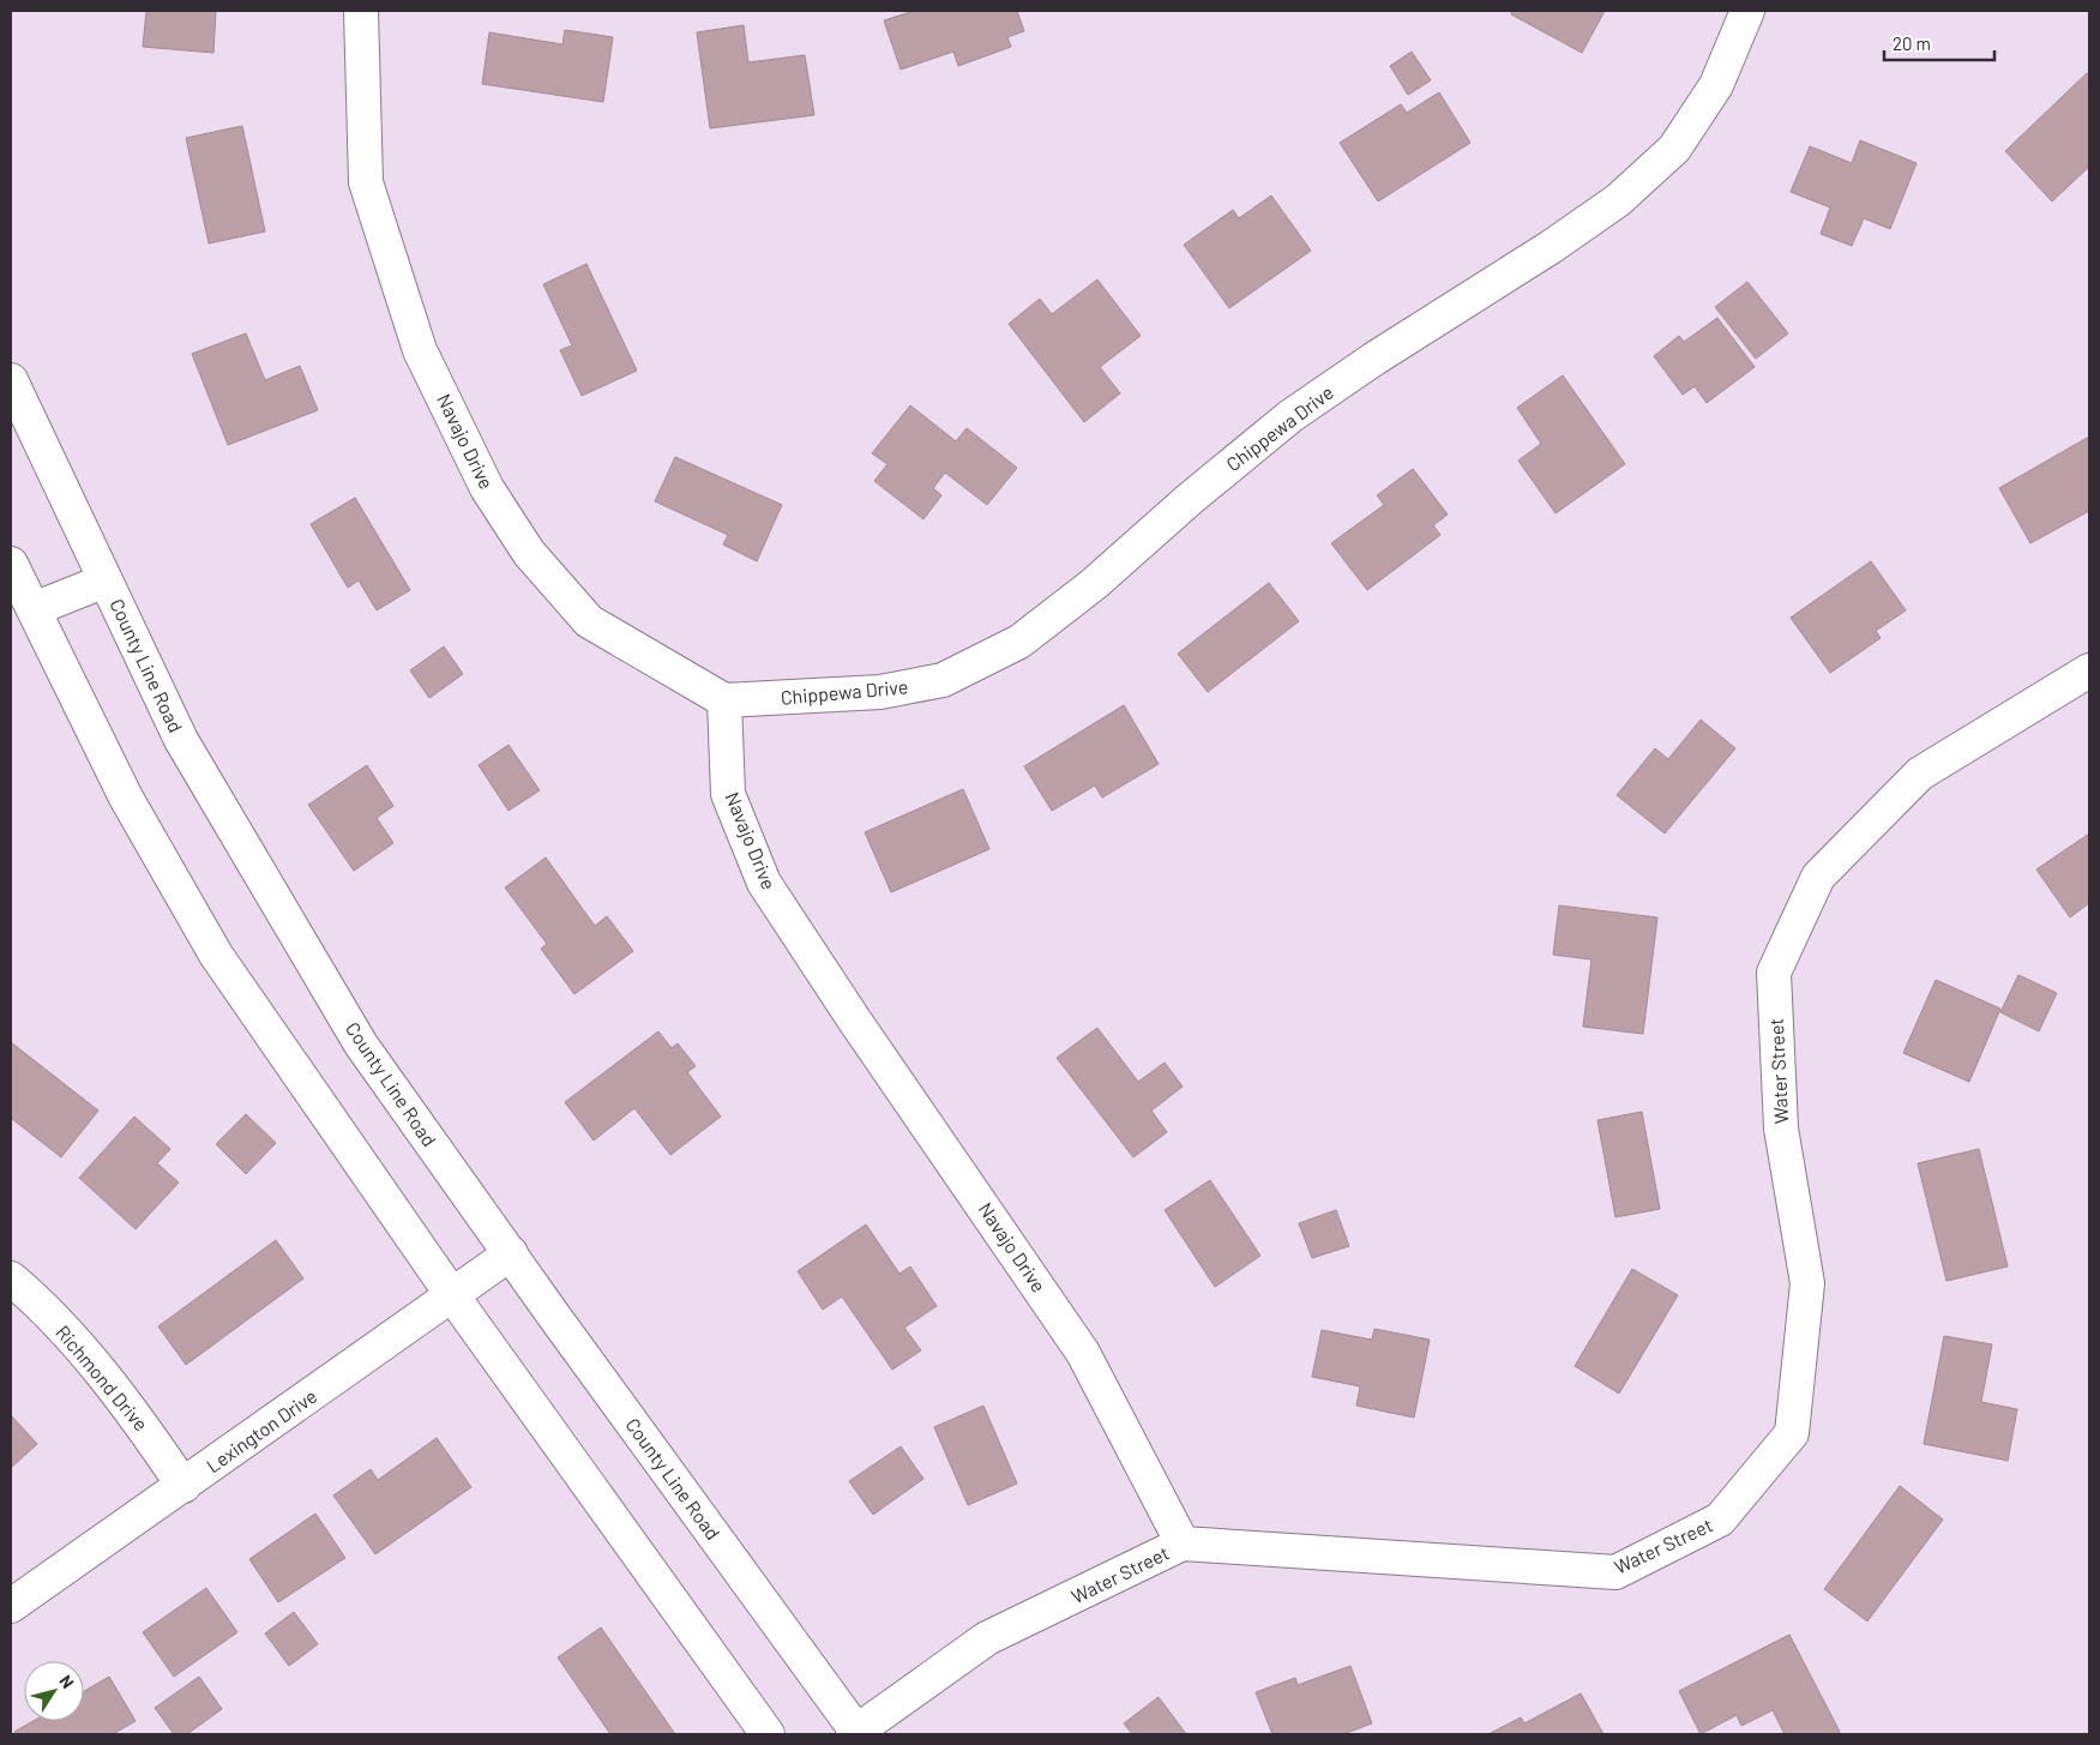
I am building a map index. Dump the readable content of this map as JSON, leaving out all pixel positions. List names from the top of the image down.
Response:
{
  "streets": {
    "street": [
      "Chippewa Drive",
      "Navajo Drive",
      "County Line Road",
      "Water Street",
      "Richmond Drive",
      "Lexington Drive"
    ]
  },
  "crossings": [
    ["Chippewa Drive", "Navajo Drive"],
    ["Navajo Drive", "Water Street"],
    ["County Line Road", "Water Street"],
    ["County Line Road", "Lexington Drive"],
    ["Richmond Drive", "Lexington Drive"]
  ],
  "scale_bar": "20 m",
  "north": "top right"
}
